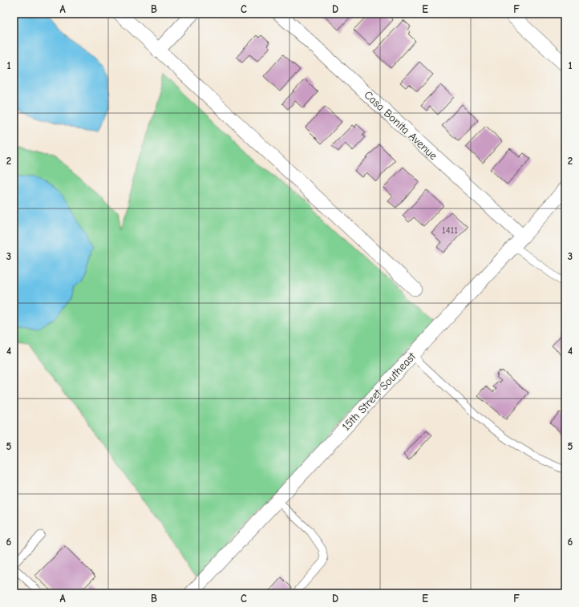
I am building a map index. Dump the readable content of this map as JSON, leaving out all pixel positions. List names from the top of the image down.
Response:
{
  "streets": {
    "street": ["Casa Bonita Avenue", "15th Street Southeast"]
  },
  "crossings": [
    ["Casa Bonita Avenue", "15th Street Southeast"]
  ],
  "house_numbers": ["1411"],
  "grid": {
    "columns": [
      "A",
      "B",
      "C",
      "D",
      "E",
      "F"
    ],
    "rows": [
      "1",
      "2",
      "3",
      "4",
      "5",
      "6"
    ]
  }
}
